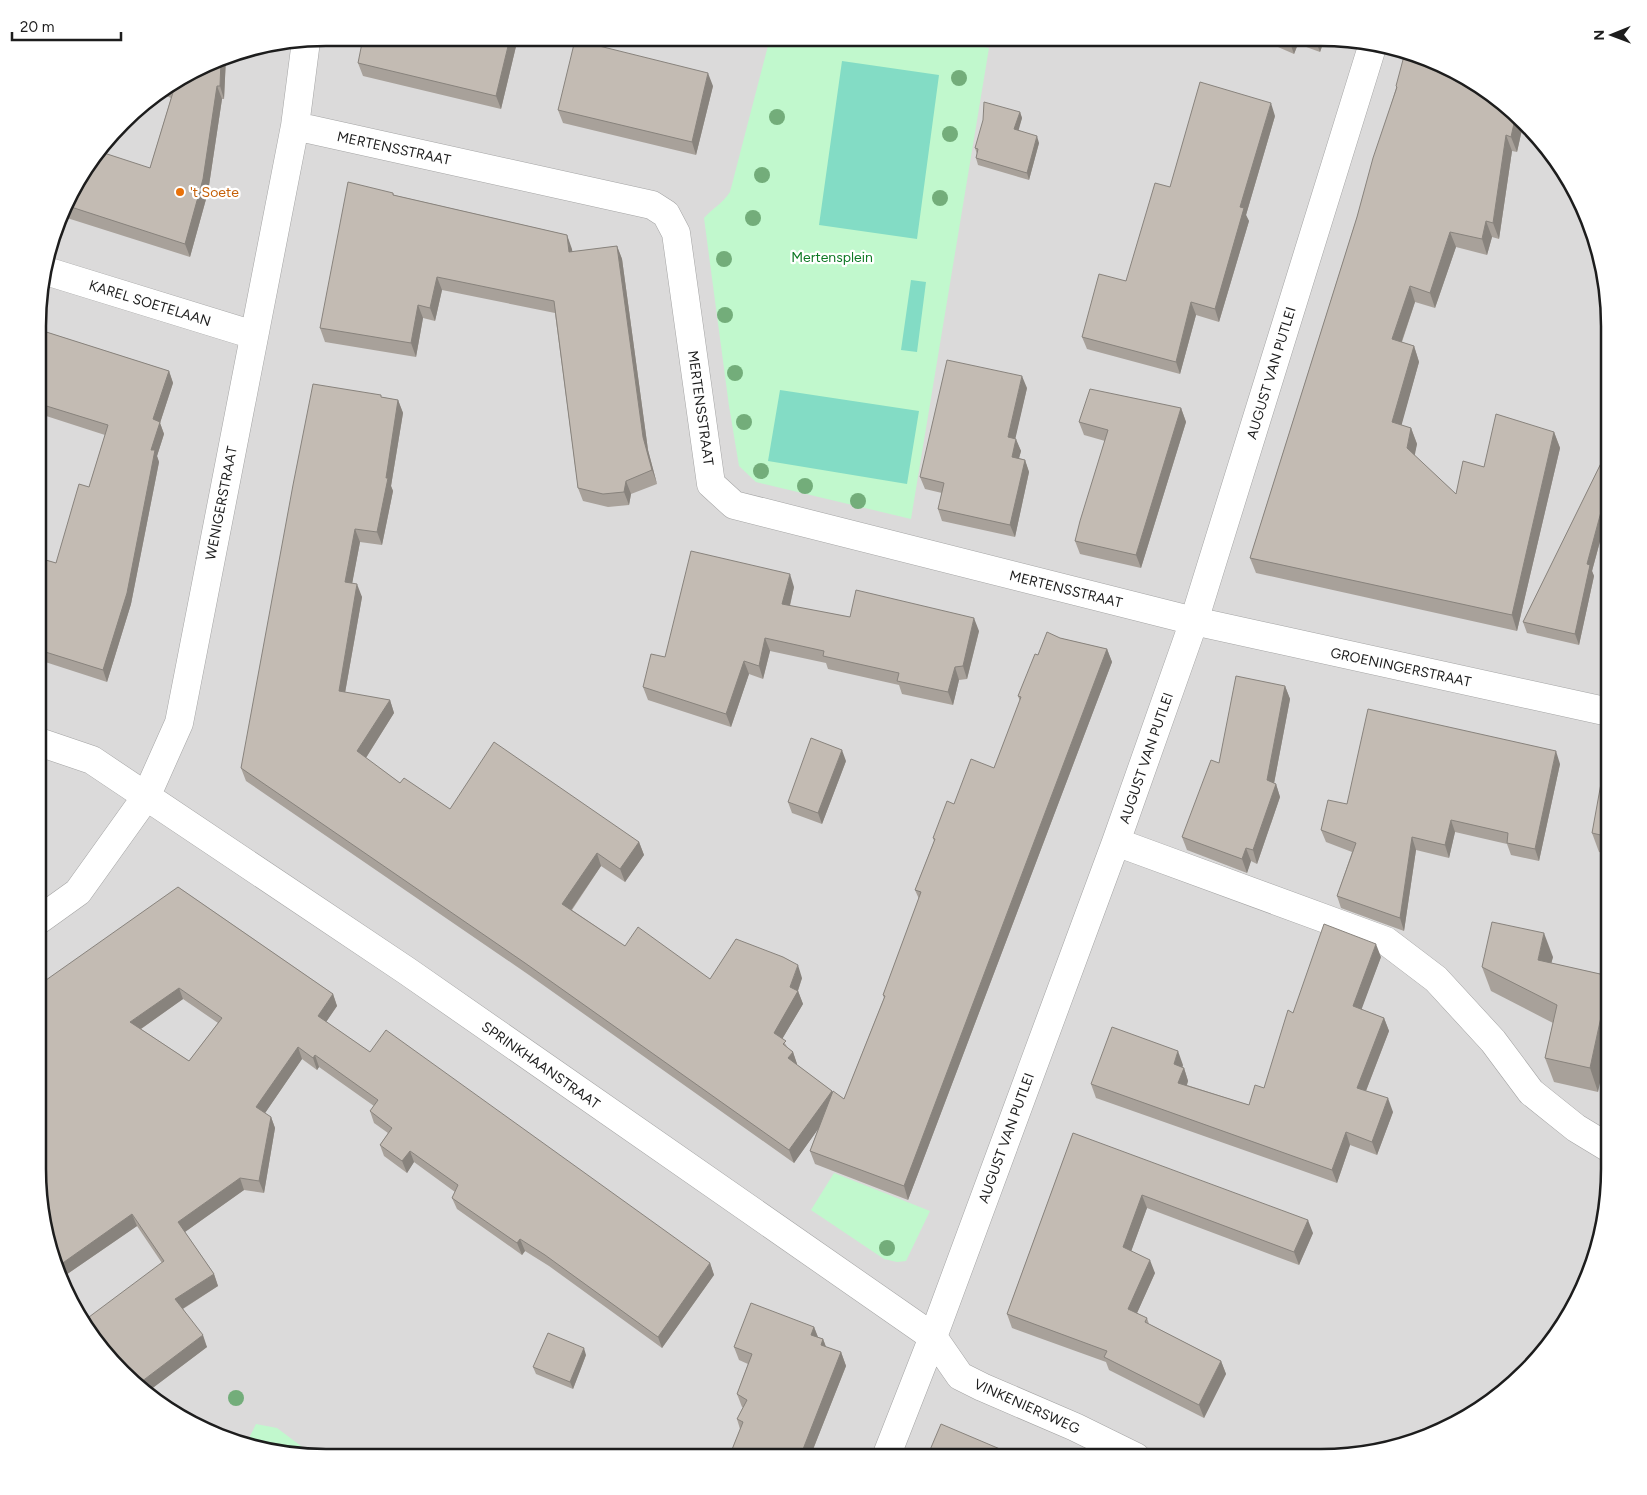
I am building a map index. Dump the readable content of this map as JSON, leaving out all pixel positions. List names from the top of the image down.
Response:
{
  "streets": {
    "street": [
      "MERTENSSTRAAT",
      "KAREL SOETELAAN",
      "AUGUST VAN PUTLEI",
      "WENIGERSTRAAT",
      "GROENINGERSTRAAT",
      "SPRINKHAANSTRAAT",
      "VINKENIERSWEG"
    ]
  },
  "crossings": [
    ["MERTENSSTRAAT", "AUGUST VAN PUTLEI"],
    ["MERTENSSTRAAT", "WENIGERSTRAAT"],
    ["MERTENSSTRAAT", "GROENINGERSTRAAT"],
    ["KAREL SOETELAAN", "WENIGERSTRAAT"],
    ["AUGUST VAN PUTLEI", "GROENINGERSTRAAT"],
    ["AUGUST VAN PUTLEI", "SPRINKHAANSTRAAT"],
    ["AUGUST VAN PUTLEI", "VINKENIERSWEG"],
    ["WENIGERSTRAAT", "SPRINKHAANSTRAAT"],
    ["SPRINKHAANSTRAAT", "VINKENIERSWEG"]
  ],
  "parks": ["Mertensplein"],
  "places": ["'t Soete"],
  "scale_bar": "20 m",
  "north": "left"
}
